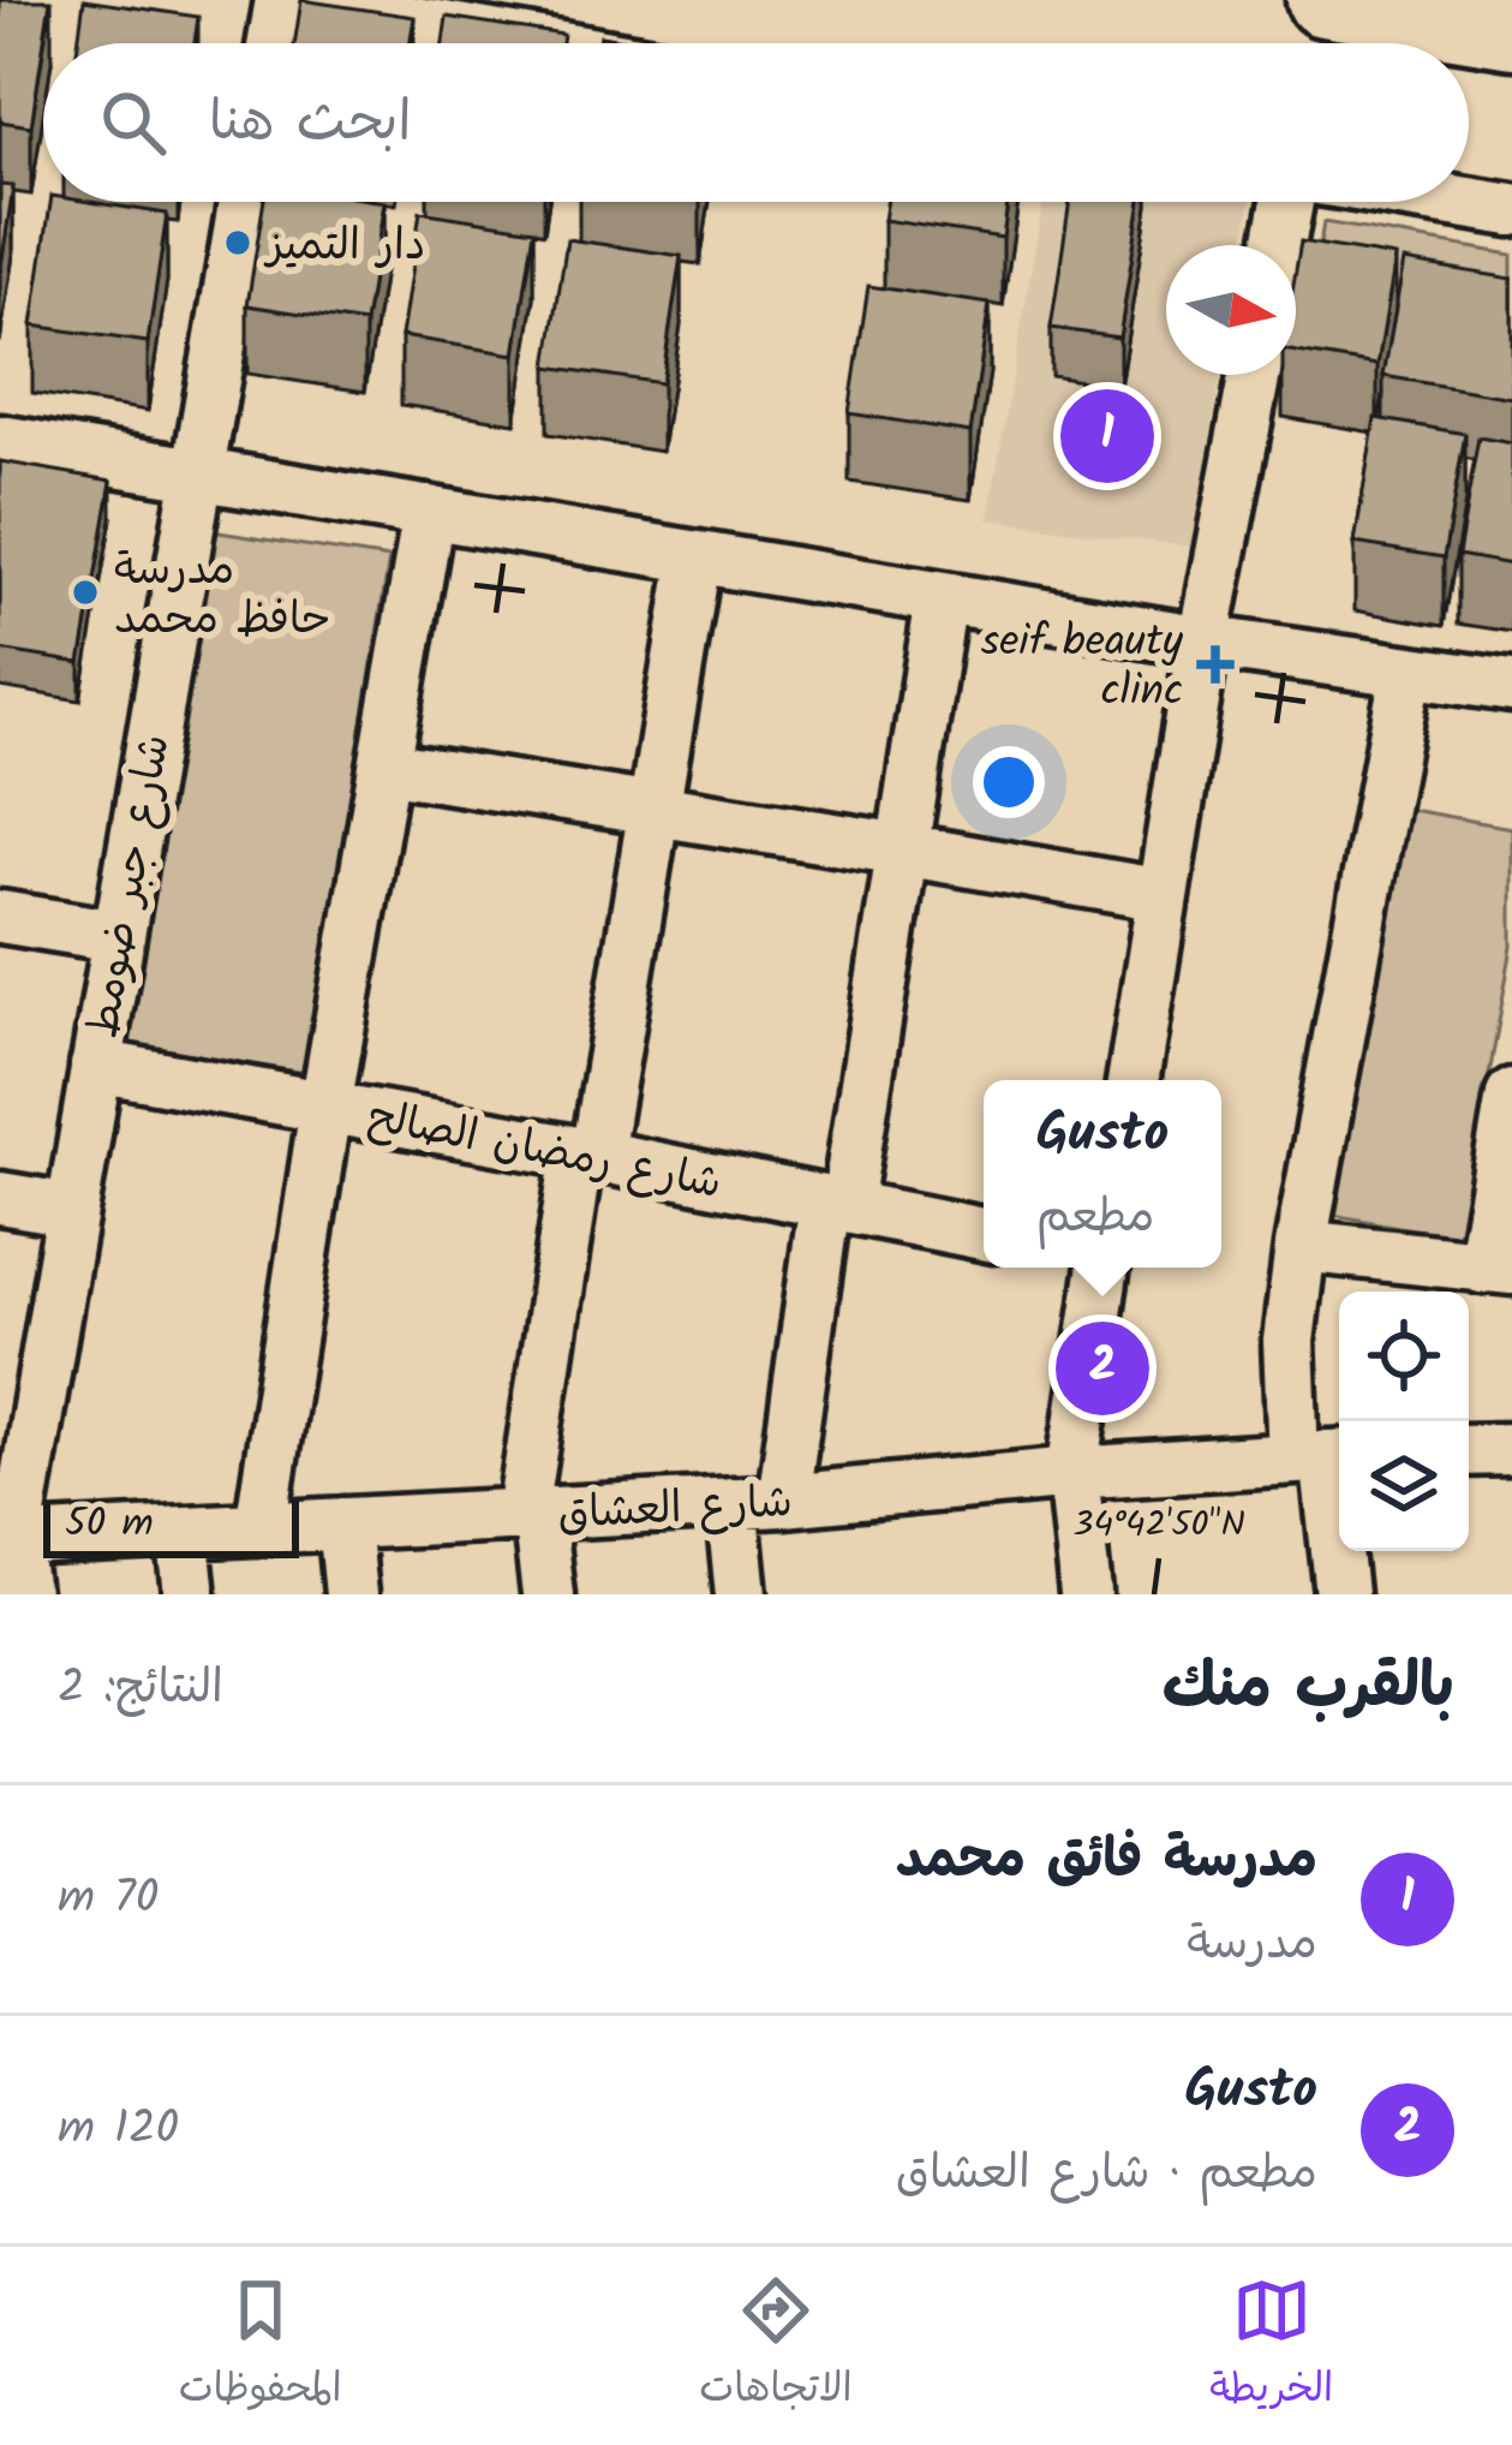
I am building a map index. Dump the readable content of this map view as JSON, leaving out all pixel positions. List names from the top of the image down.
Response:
{
  "streets": {
    "street": ["شارع جبر ضومط", "شارع رمضان الصالح", "شارع العشاق"]
  },
  "crossings": [
    ["شارع جبر ضومط", "شارع رمضان الصالح"],
    ["شارع جبر ضومط", "شارع العشاق"]
  ],
  "places": {
    "other": ["دار التميز", "مدرسة حافظ محمد"],
    "health": ["seif beauty clinc"]
  },
  "scale_bar": "50 m",
  "north": "right",
  "page": {
    "search": "ابحث هنا",
    "pins": ["1", "2"],
    "popup": ["Gusto", "مطعم"],
    "scale": "50 m",
    "heading": ["بالقرب منك", "النتائج: 2"],
    "list": [
      {
        "mark": "1",
        "name": "مدرسة فائق محمد",
        "note": "مدرسة",
        "value": "70 m"
      },
      {
        "mark": "2",
        "name": "Gusto",
        "note": "مطعم · شارع العشاق",
        "value": "120 m"
      }
    ],
    "nav": ["الخريطة", "الاتجاهات", "المحفوظات"]
  },
  "coordinates": ["34°42'50\"N"]
}
